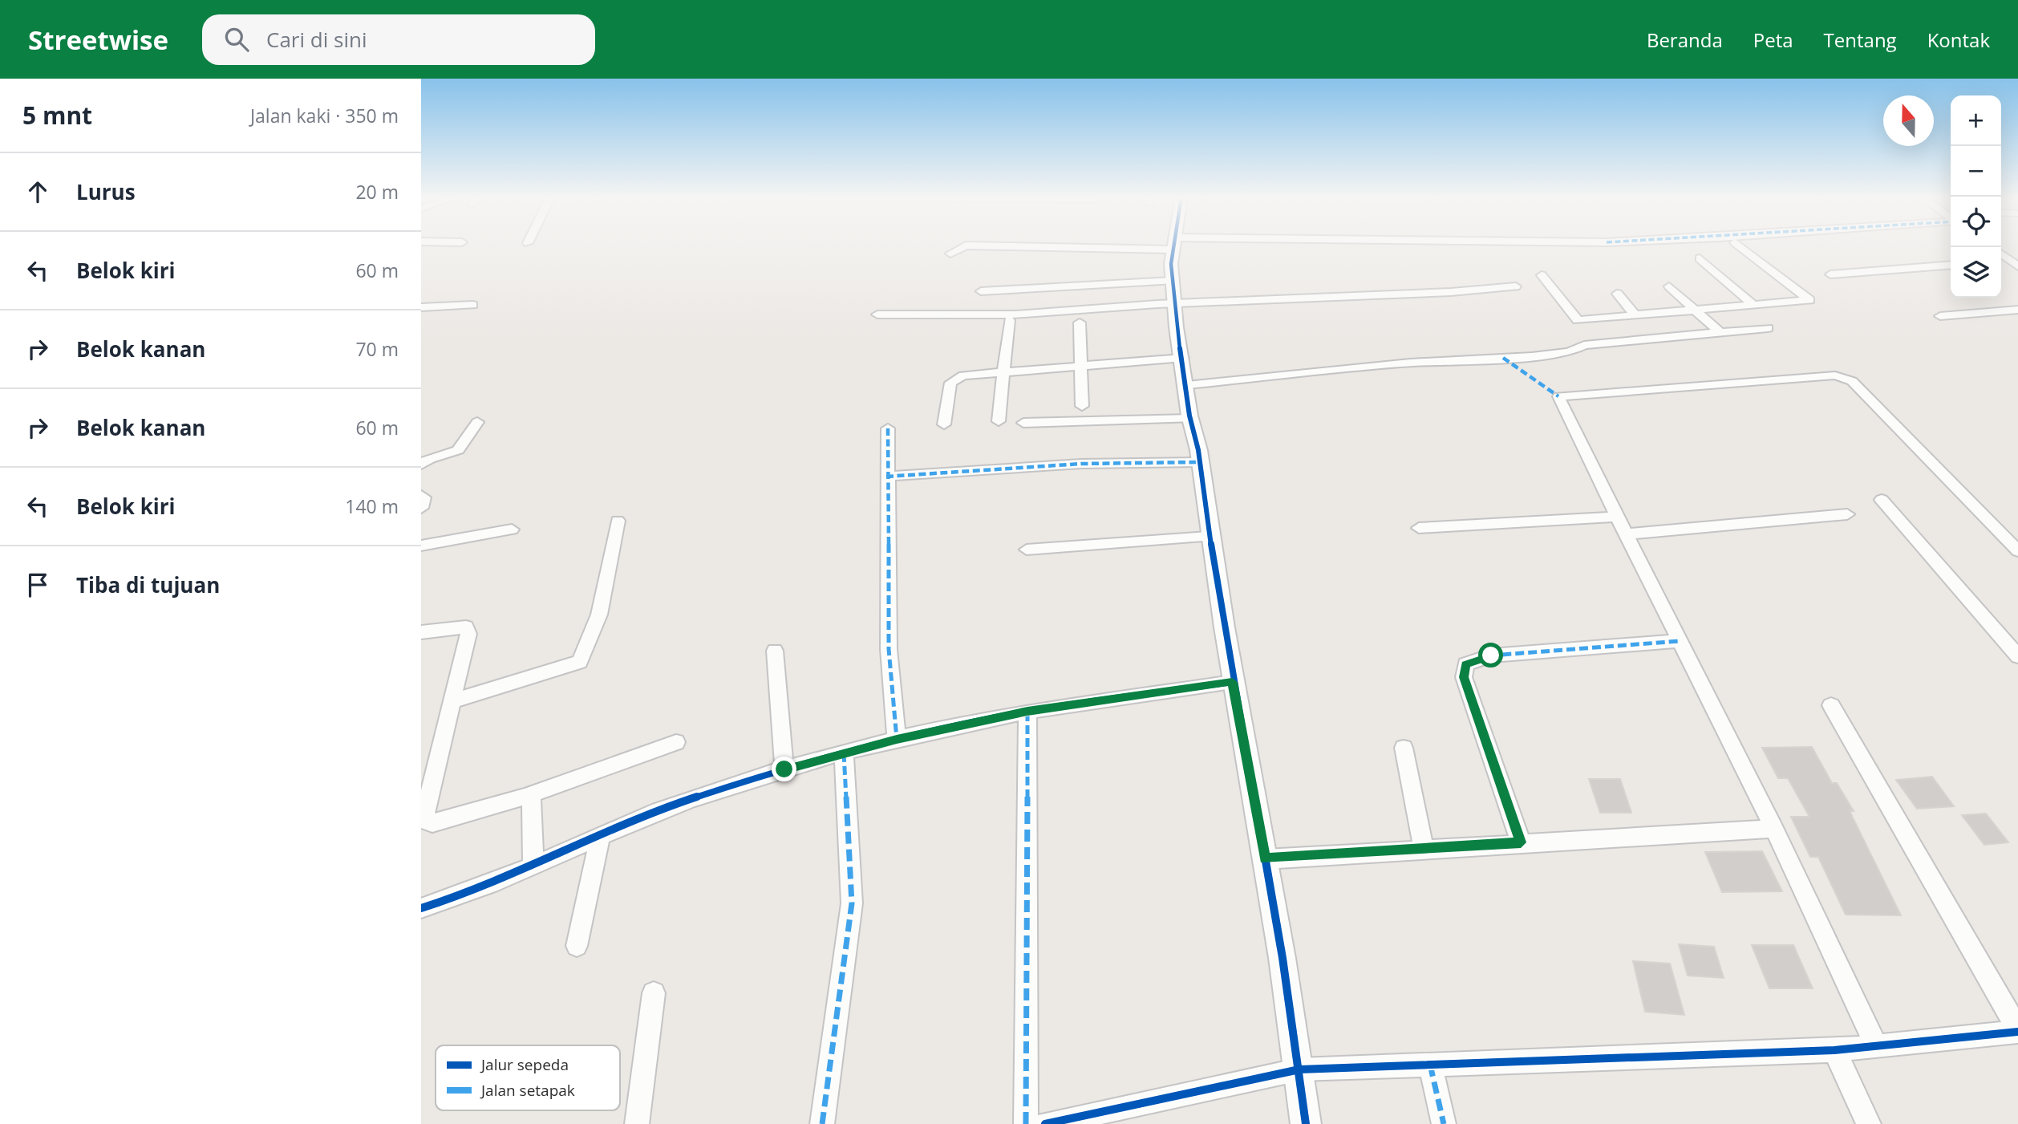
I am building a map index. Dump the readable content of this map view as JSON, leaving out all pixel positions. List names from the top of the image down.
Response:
{
  "legend": ["Jalur sepeda", "Jalan setapak"],
  "north": "top",
  "page": {
    "header": "Streetwise",
    "search": "Cari di sini",
    "nav": [
      "Beranda",
      "Peta",
      "Tentang",
      "Kontak"
    ],
    "heading": ["5 mnt", "Jalan kaki · 350 m"],
    "map_buttons": ["+", "−"],
    "list": [
      ["Lurus", "20 m"],
      ["Belok kiri", "60 m"],
      ["Belok kanan", "70 m"],
      ["Belok kanan", "60 m"],
      ["Belok kiri", "140 m"],
      "Tiba di tujuan"
    ]
  }
}
